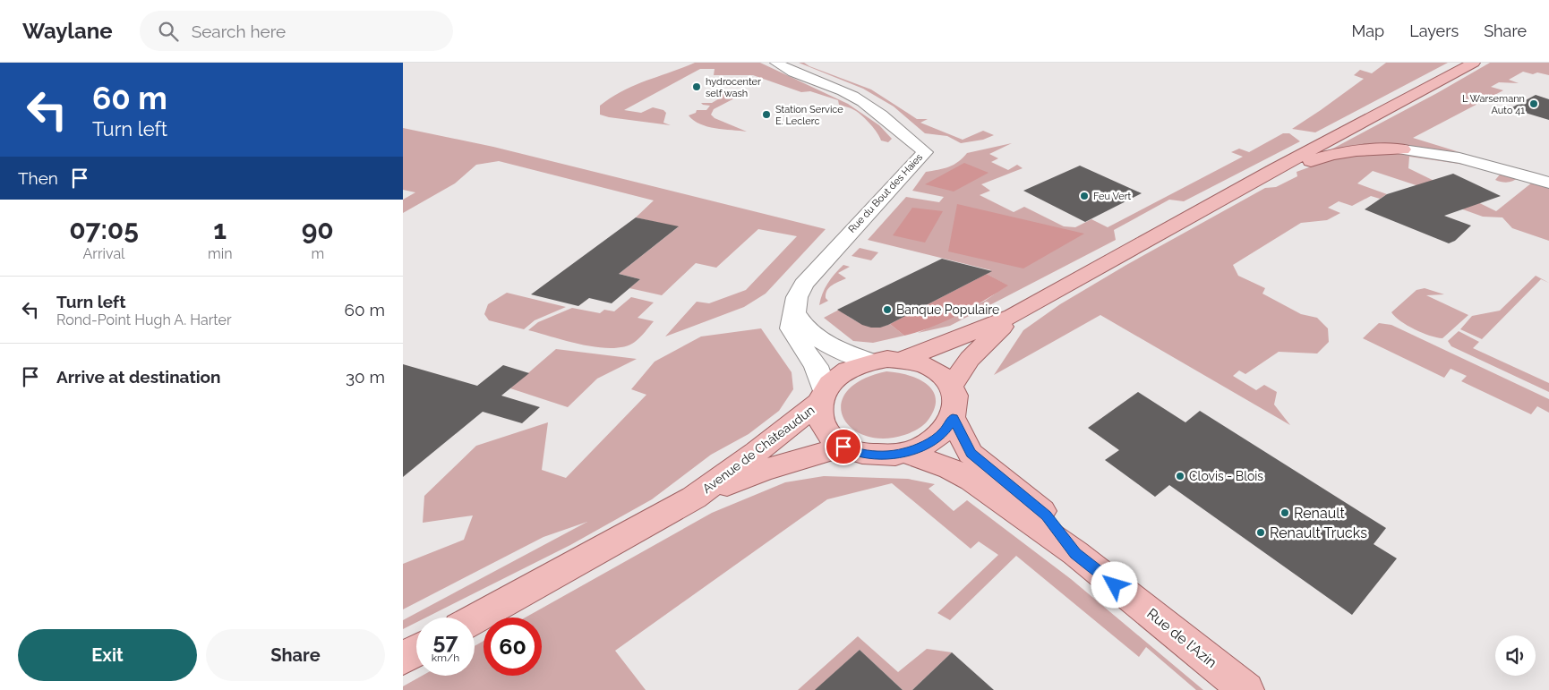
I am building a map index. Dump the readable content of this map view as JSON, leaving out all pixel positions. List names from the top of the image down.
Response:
{
  "streets": {
    "main road": ["Avenue de Châteaudun", "Rue de l'Azin"],
    "street": ["Rue du Bout des Haies"]
  },
  "crossings": [
    ["Rue du Bout des Haies", "Avenue de Châteaudun"],
    ["Rue du Bout des Haies", "Rue de l'Azin"],
    ["Avenue de Châteaudun", "Rue de l'Azin"]
  ],
  "places": [
    "hydrocenter self wash",
    "L Warsemann Auto 41",
    "Station Service E. Leclerc",
    "Feu Vert",
    "Banque Populaire",
    "Clovis - Blois",
    "Renault",
    "Renault Trucks"
  ],
  "page": {
    "header": "Waylane",
    "search": "Search here",
    "nav": ["Map", "Layers", "Share"],
    "turn": ["60 m", "Turn left"],
    "then": "Then",
    "eta": [
      "07:05",
      "Arrival",
      "1",
      "min",
      "90",
      "m"
    ],
    "list": [
      {
        "name": "Turn left",
        "note": "Rond-Point Hugh A. Harter",
        "value": "60 m"
      },
      {
        "name": "Arrive at destination",
        "value": "30 m"
      }
    ],
    "speed": "57 km/h",
    "limit": "60",
    "buttons": ["Exit", "Share"]
  }
}
